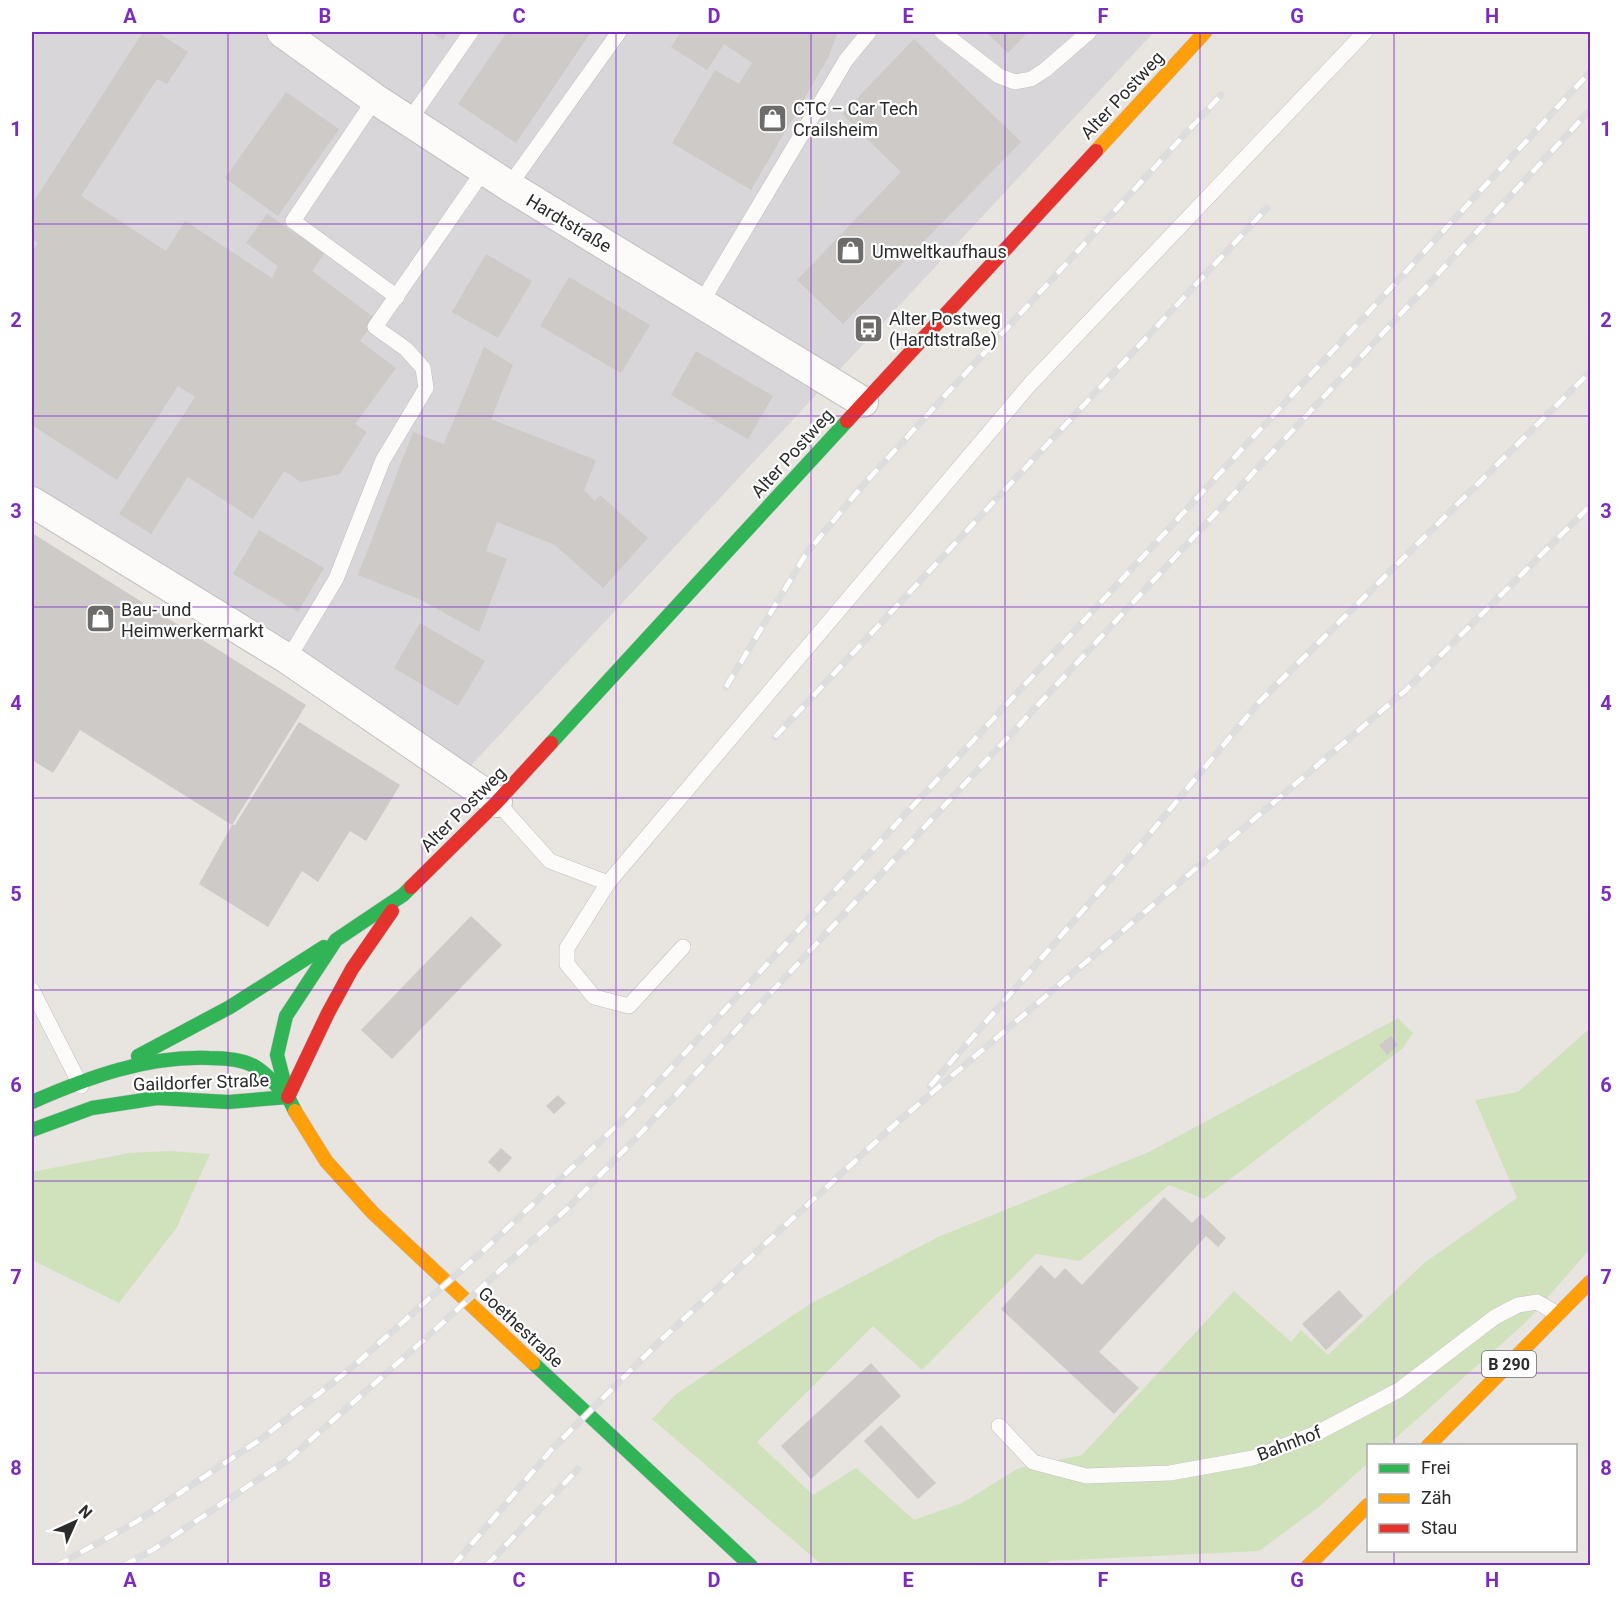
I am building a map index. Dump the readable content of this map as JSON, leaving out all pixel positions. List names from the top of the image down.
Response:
{
  "streets": {
    "main road": [
      "Alter Postweg",
      "Gaildorfer Straße",
      "Goethestraße",
      "B 290"
    ],
    "street": ["Hardtstraße"],
    "lane": ["Bahnhof"]
  },
  "crossings": [
    ["Alter Postweg", "Hardtstraße"],
    ["Alter Postweg", "Gaildorfer Straße"],
    ["Alter Postweg", "Goethestraße"],
    ["Gaildorfer Straße", "Goethestraße"],
    ["B 290", "Bahnhof"]
  ],
  "places": {
    "shop": ["CTC – Car Tech Crailsheim", "Umweltkaufhaus", "Bau- und Heimwerkermarkt"],
    "bus stop": ["Alter Postweg (Hardtstraße)"]
  },
  "legend": ["Frei", "Zäh", "Stau"],
  "north": "top right",
  "grid": {
    "columns": [
      "A",
      "B",
      "C",
      "D",
      "E",
      "F",
      "G",
      "H"
    ],
    "rows": [
      "1",
      "2",
      "3",
      "4",
      "5",
      "6",
      "7",
      "8"
    ]
  }
}
